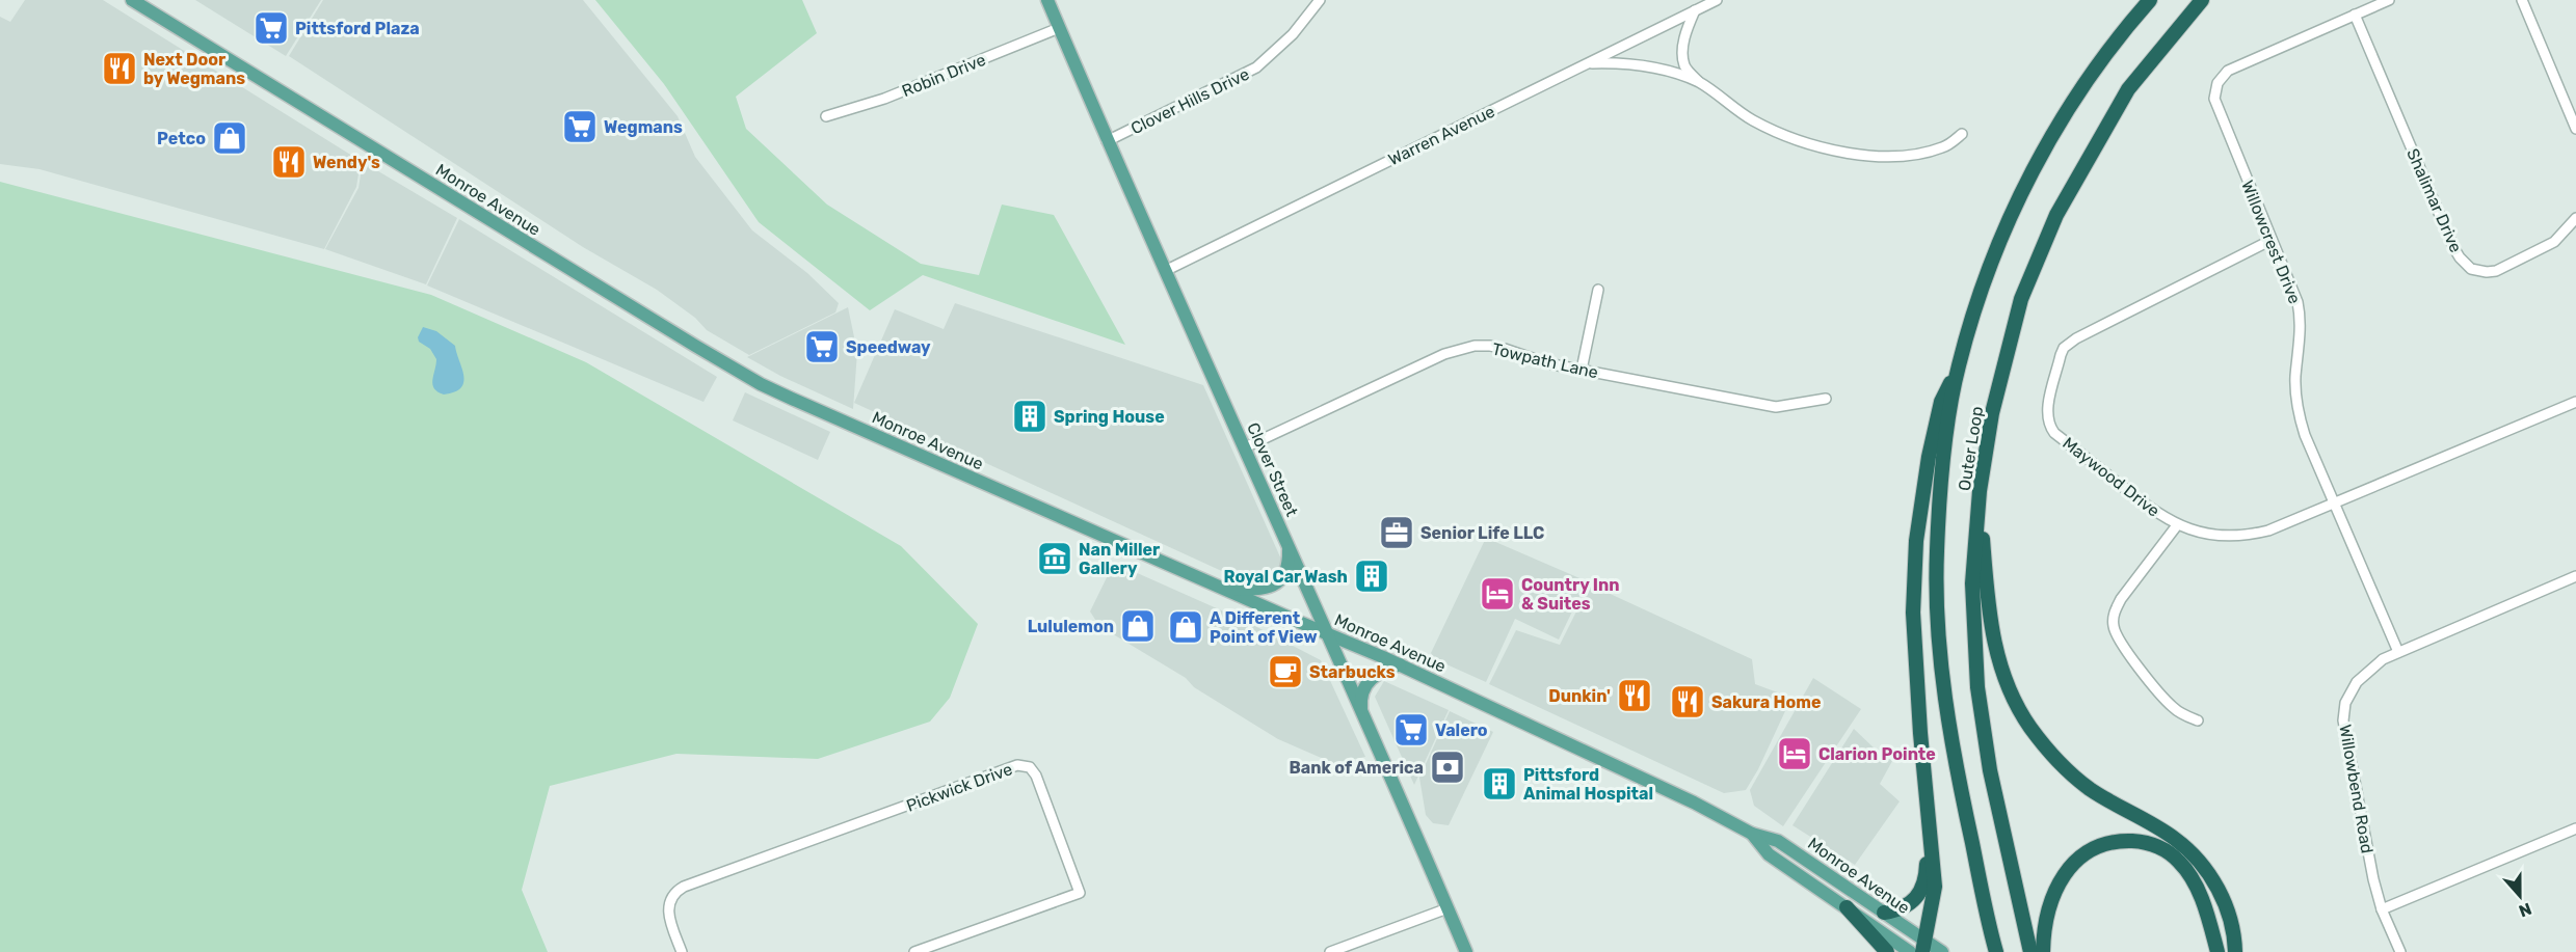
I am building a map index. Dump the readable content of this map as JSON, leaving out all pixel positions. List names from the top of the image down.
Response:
{
  "streets": {
    "highway": ["Outer Loop"],
    "main road": ["Monroe Avenue", "Clover Street"],
    "street": [
      "Robin Drive",
      "Clover Hills Drive",
      "Warren Avenue",
      "Shalimar Drive",
      "Willowcrest Drive",
      "Towpath Lane",
      "Maywood Drive",
      "Pickwick Drive",
      "Willowbend Road"
    ]
  },
  "crossings": [
    ["Robin Drive", "Clover Street"],
    ["Clover Hills Drive", "Clover Street"],
    ["Warren Avenue", "Clover Street"],
    ["Monroe Avenue", "Clover Street"],
    ["Shalimar Drive", "Willowcrest Drive"],
    ["Willowcrest Drive", "Maywood Drive"],
    ["Willowcrest Drive", "Willowbend Road"],
    ["Towpath Lane", "Clover Street"]
  ],
  "places": {
    "supermarket": [
      "Pittsford Plaza",
      "Wegmans",
      "Speedway",
      "Valero"
    ],
    "restaurant": [
      "Next Door by Wegmans",
      "Wendy's",
      "Dunkin'",
      "Sakura Home"
    ],
    "shop": ["Petco", "Lululemon", "A Different Point of View"],
    "building": ["Spring House", "Royal Car Wash", "Pittsford Animal Hospital"],
    "office": ["Senior Life LLC"],
    "museum": ["Nan Miller Gallery"],
    "hotel": ["Country Inn & Suites", "Clarion Pointe"],
    "cafe": ["Starbucks"],
    "bank": ["Bank of America"]
  },
  "north": "bottom"
}
